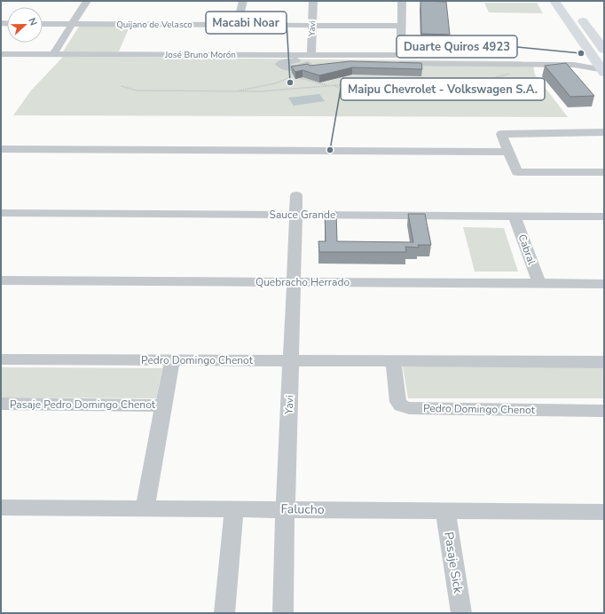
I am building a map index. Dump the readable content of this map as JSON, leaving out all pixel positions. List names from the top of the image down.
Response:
{
  "streets": {
    "street": [
      "Quijano de Velasco",
      "Yavi",
      "José Bruno Morón",
      "Sauce Grande",
      "Cabral",
      "Quebracho Herrado",
      "Pedro Domingo Chenot",
      "Pasaje Pedro Domingo Chenot",
      "Falucho",
      "Pasaje Sick"
    ]
  },
  "crossings": [
    ["Quijano de Velasco", "Yavi"],
    ["Quijano de Velasco", "José Bruno Morón"],
    ["Yavi", "José Bruno Morón"],
    ["Yavi", "Sauce Grande"],
    ["Yavi", "Quebracho Herrado"],
    ["Yavi", "Pedro Domingo Chenot"],
    ["Yavi", "Falucho"],
    ["Sauce Grande", "Cabral"],
    ["Cabral", "Quebracho Herrado"],
    ["Falucho", "Pasaje Sick"]
  ],
  "places": ["Duarte Quiros 4923", "Macabi Noar", "Maipu Chevrolet - Volkswagen S.A."],
  "north": "right"
}
